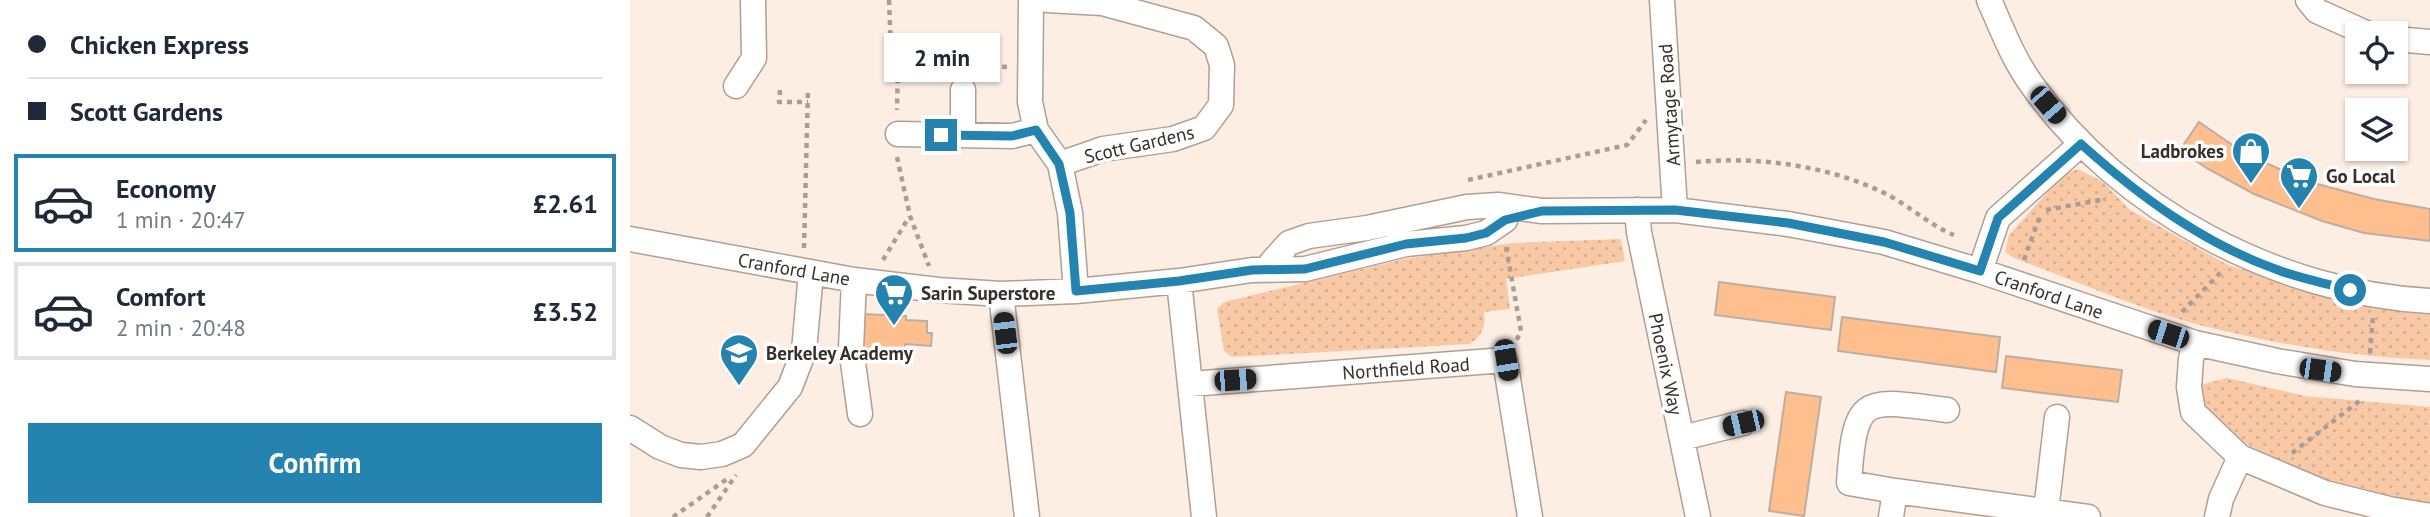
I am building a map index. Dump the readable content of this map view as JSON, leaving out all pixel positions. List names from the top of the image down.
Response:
{
  "streets": {
    "street": [
      "Armytage Road",
      "Scott Gardens",
      "Cranford Lane",
      "Phoenix Way",
      "Northfield Road"
    ]
  },
  "crossings": [
    ["Armytage Road", "Cranford Lane"],
    ["Scott Gardens", "Cranford Lane"],
    ["Cranford Lane", "Phoenix Way"]
  ],
  "places": {
    "shop": ["Ladbrokes"],
    "supermarket": ["Go Local", "Sarin Superstore"],
    "school or university": ["Berkeley Academy"]
  },
  "page": {
    "banner": ["Chicken Express", "Scott Gardens"],
    "bubble": "2 min",
    "list": [
      {
        "name": "Economy",
        "note": "1 min · 20:47",
        "value": "£2.61"
      },
      {
        "name": "Comfort",
        "note": "2 min · 20:48",
        "value": "£3.52"
      }
    ],
    "buttons": "Confirm"
  }
}
